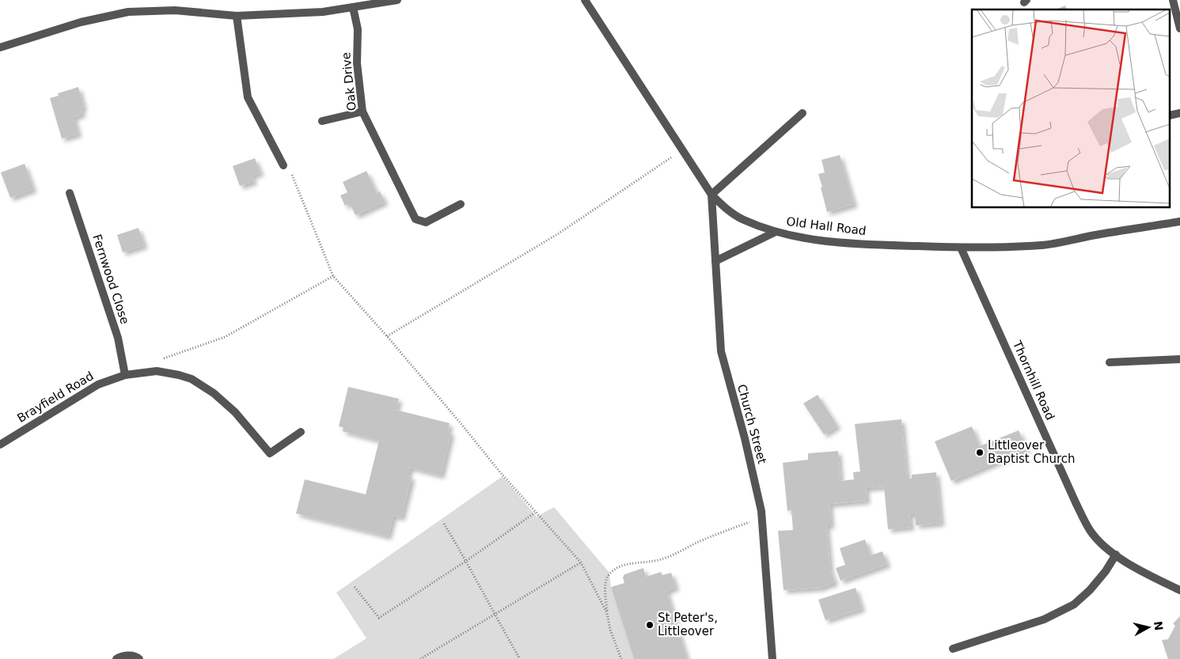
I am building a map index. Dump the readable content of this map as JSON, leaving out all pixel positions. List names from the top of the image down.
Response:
{
  "streets": {
    "street": [
      "Oak Drive",
      "Old Hall Road",
      "Fernwood Close",
      "Thornhill Road",
      "Brayfield Road",
      "Church Street"
    ]
  },
  "crossings": [
    ["Old Hall Road", "Thornhill Road"],
    ["Old Hall Road", "Church Street"],
    ["Fernwood Close", "Brayfield Road"]
  ],
  "places": ["Littleover Baptist Church", "St Peter's, Littleover"],
  "north": "right"
}
